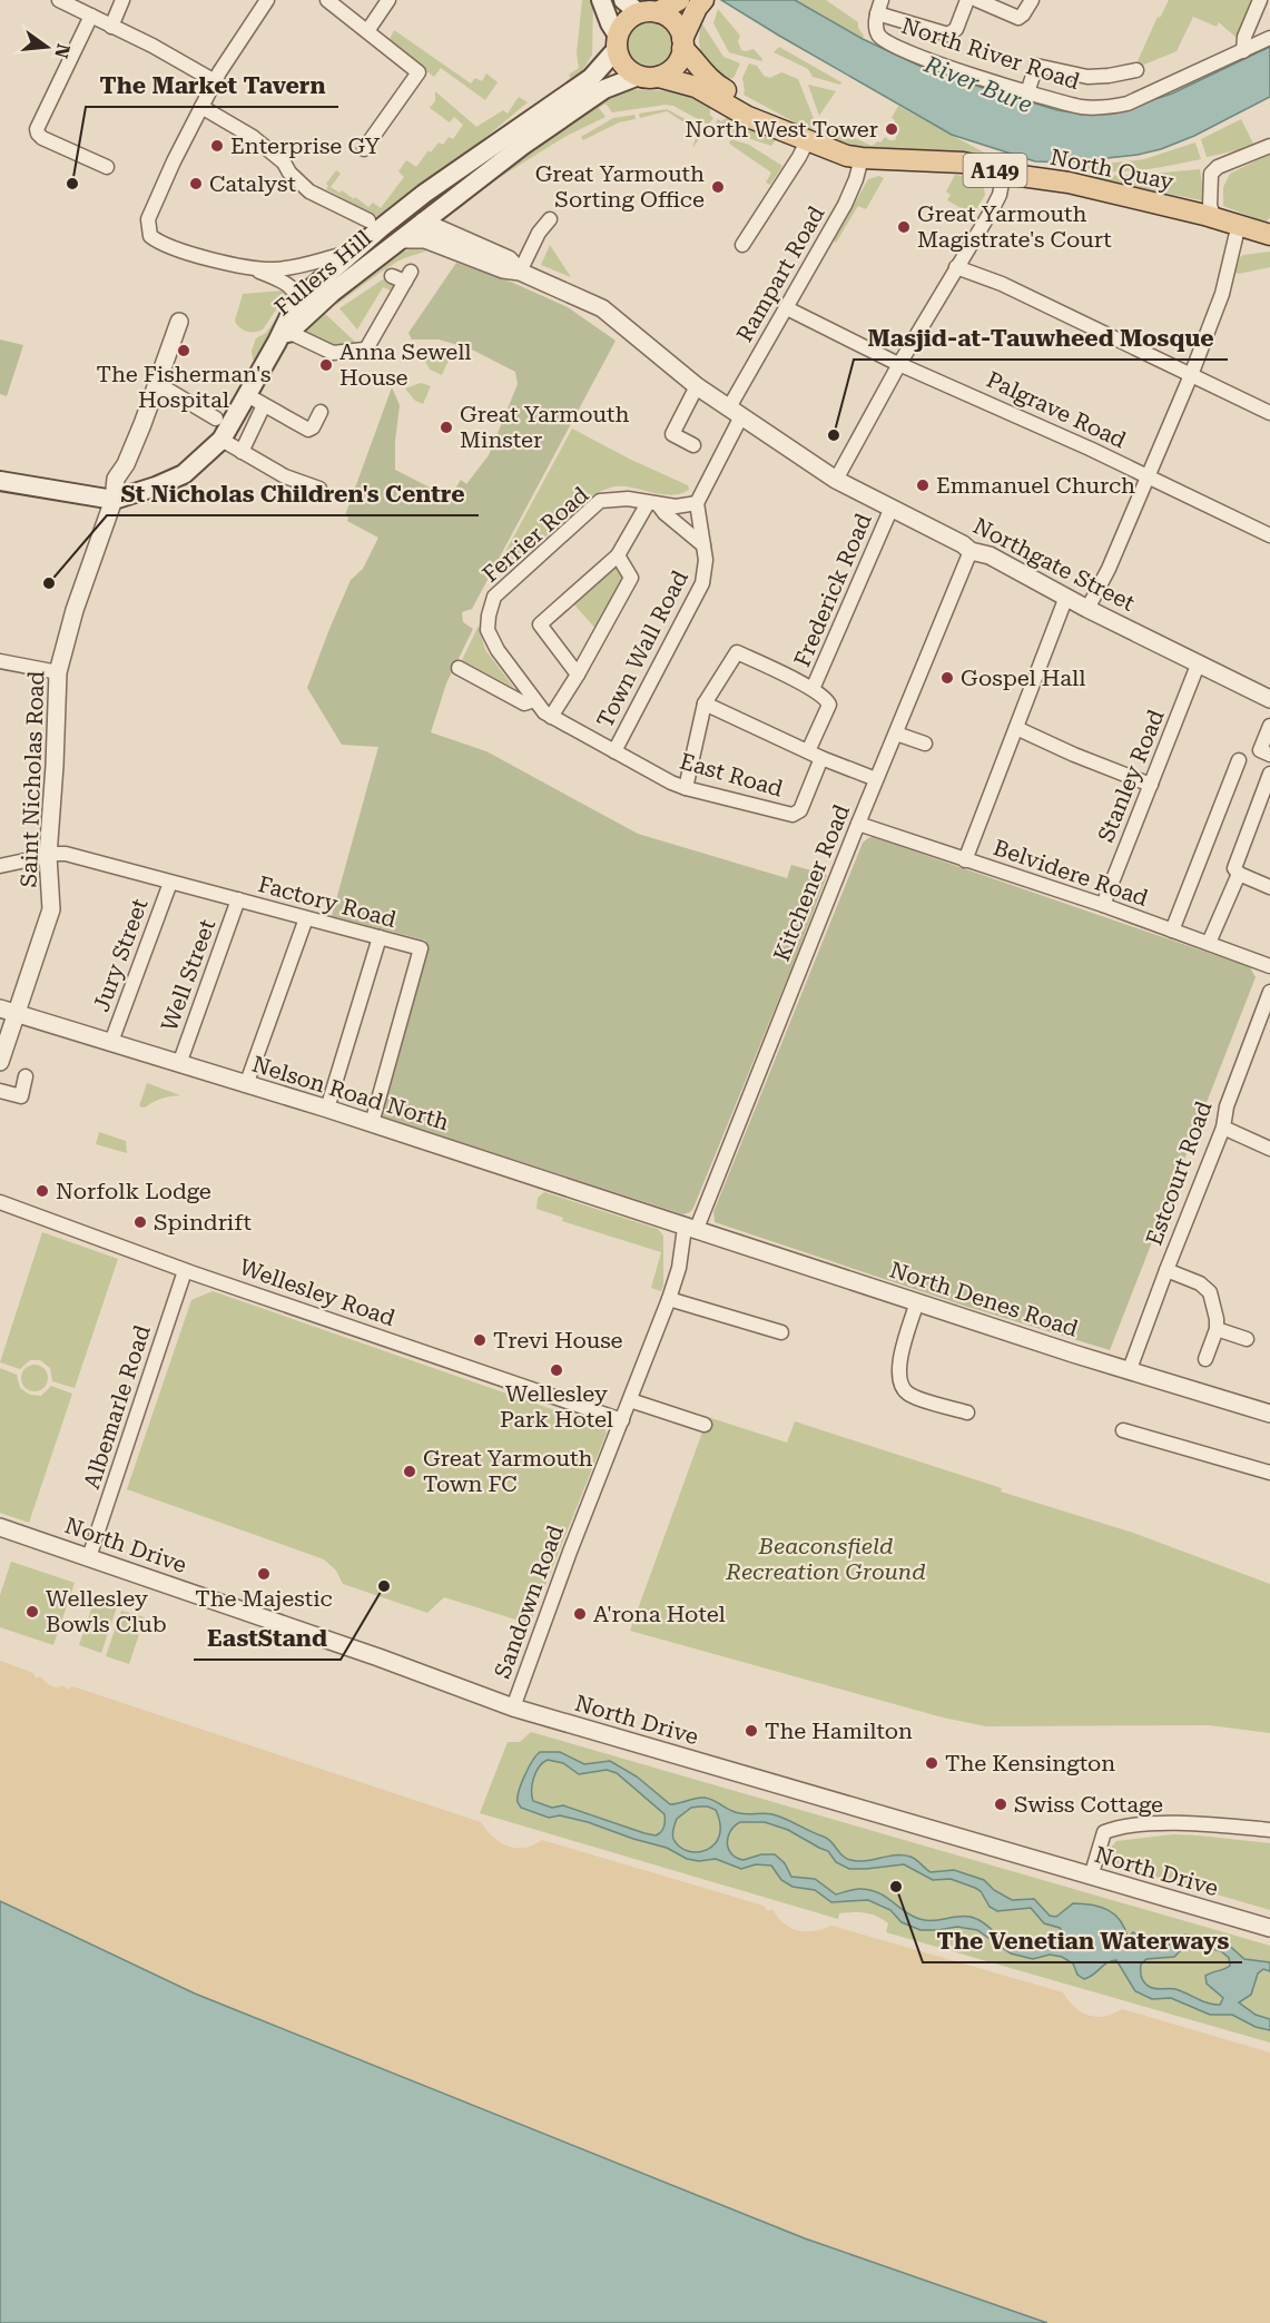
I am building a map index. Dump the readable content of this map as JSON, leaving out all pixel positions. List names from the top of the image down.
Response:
{
  "streets": {
    "main road": ["North Quay", "A149", "Fullers Hill"],
    "street": [
      "North River Road",
      "Rampart Road",
      "Palgrave Road",
      "Ferrier Road",
      "Northgate Street",
      "Frederick Road",
      "Town Wall Road",
      "East Road",
      "Stanley Road",
      "Saint Nicholas Road",
      "Belvidere Road",
      "Kitchener Road",
      "Factory Road",
      "Jury Street",
      "Well Street",
      "Nelson Road North",
      "Estcourt Road",
      "Wellesley Road",
      "North Denes Road",
      "Albemarle Road",
      "North Drive",
      "Sandown Road"
    ]
  },
  "crossings": [
    ["North Quay", "A149"],
    ["North Quay", "Fullers Hill"],
    ["North Quay", "Rampart Road"],
    ["A149", "Fullers Hill"],
    ["Fullers Hill", "Northgate Street"],
    ["Rampart Road", "Palgrave Road"],
    ["Rampart Road", "Northgate Street"],
    ["Ferrier Road", "Town Wall Road"],
    ["Ferrier Road", "East Road"],
    ["Northgate Street", "Frederick Road"],
    ["Northgate Street", "Stanley Road"],
    ["Northgate Street", "Kitchener Road"],
    ["Town Wall Road", "East Road"],
    ["Stanley Road", "Belvidere Road"],
    ["Saint Nicholas Road", "Factory Road"],
    ["Saint Nicholas Road", "Nelson Road North"],
    ["Belvidere Road", "Kitchener Road"],
    ["Kitchener Road", "Nelson Road North"],
    ["Kitchener Road", "North Denes Road"],
    ["Kitchener Road", "Sandown Road"],
    ["Factory Road", "Jury Street"],
    ["Factory Road", "Well Street"],
    ["Factory Road", "Nelson Road North"],
    ["Jury Street", "Nelson Road North"],
    ["Well Street", "Nelson Road North"],
    ["Nelson Road North", "North Denes Road"],
    ["Nelson Road North", "Sandown Road"],
    ["Estcourt Road", "North Denes Road"],
    ["Wellesley Road", "Albemarle Road"],
    ["Wellesley Road", "Sandown Road"],
    ["North Denes Road", "Sandown Road"],
    ["Albemarle Road", "North Drive"],
    ["North Drive", "Sandown Road"]
  ],
  "water": ["River Bure"],
  "parks": ["Beaconsfield Recreation Ground"],
  "places": [
    "North West Tower",
    "Enterprise GY",
    "The Market Tavern",
    "Catalyst",
    "Great Yarmouth Sorting Office",
    "Great Yarmouth Magistrate's Court",
    "The Fisherman's Hospital",
    "Anna Sewell House",
    "Great Yarmouth Minster",
    "Masjid-at-Tauwheed Mosque",
    "Emmanuel Church",
    "St Nicholas Children's Centre",
    "Gospel Hall",
    "Norfolk Lodge",
    "Spindrift",
    "Trevi House",
    "Wellesley Park Hotel",
    "Great Yarmouth Town FC",
    "The Majestic",
    "EastStand",
    "Wellesley Bowls Club",
    "A'rona Hotel",
    "The Hamilton",
    "The Kensington",
    "Swiss Cottage",
    "The Venetian Waterways"
  ],
  "north": "right"
}
